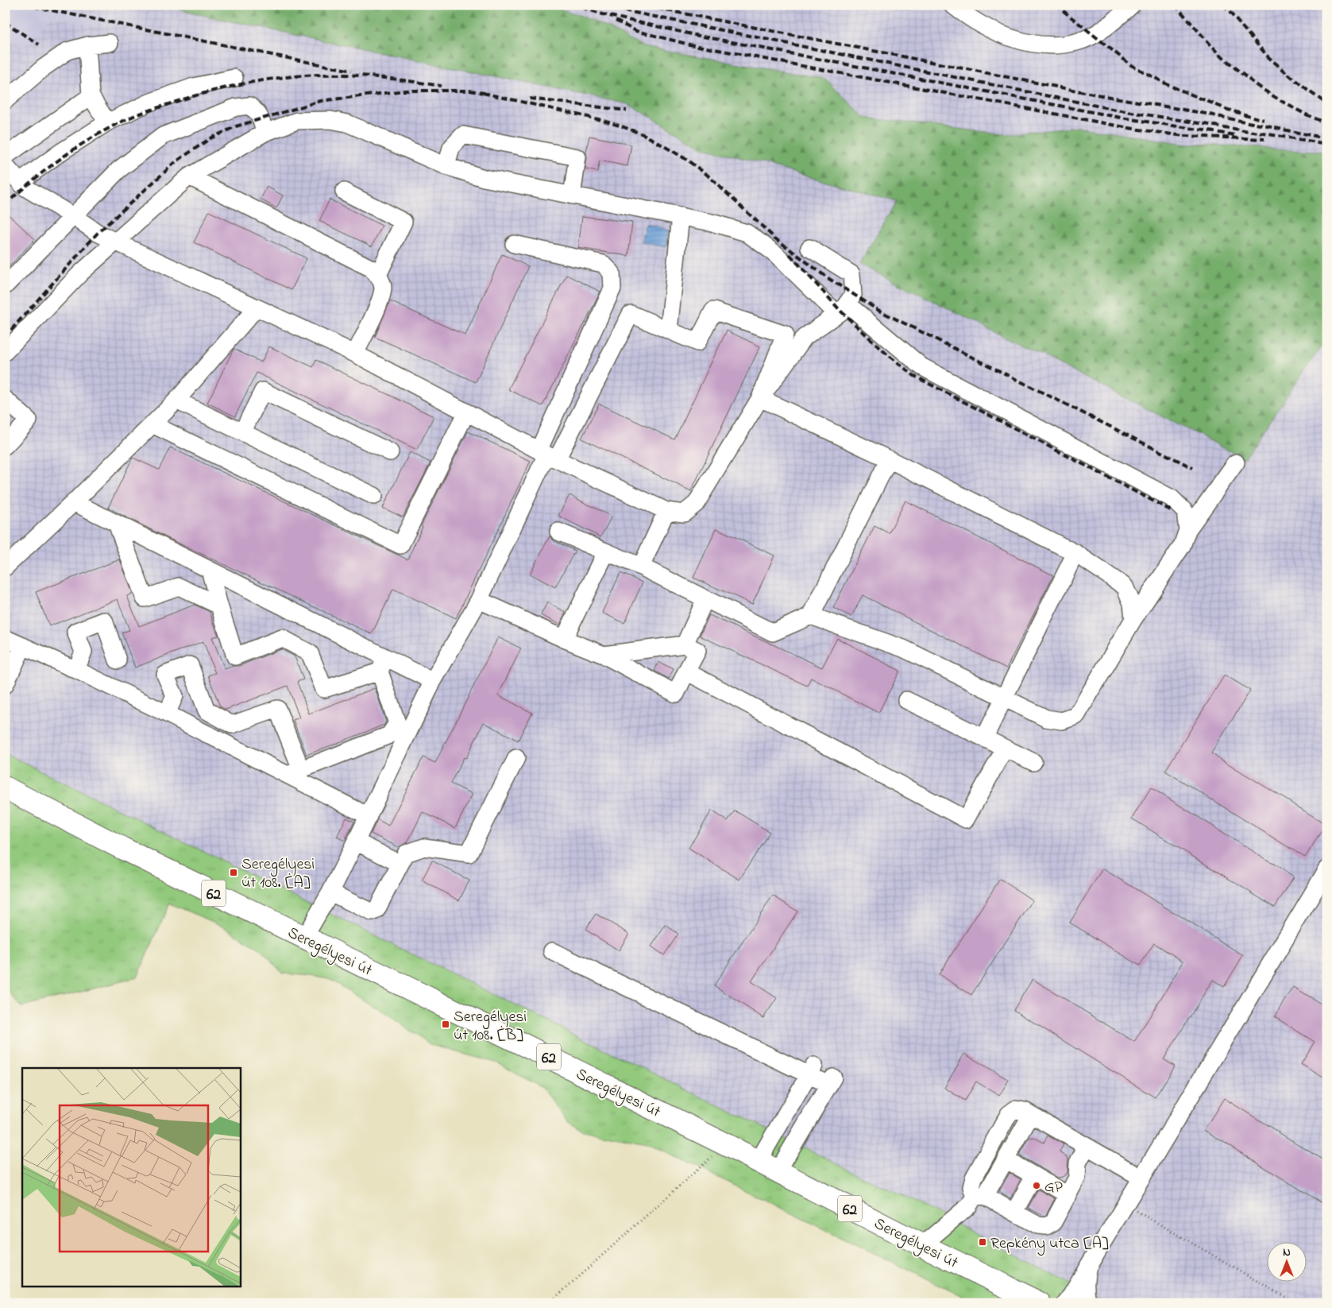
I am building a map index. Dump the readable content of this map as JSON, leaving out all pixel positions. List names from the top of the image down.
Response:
{
  "streets": {
    "main road": ["62", "Seregélyesi út"]
  },
  "places": {
    "transit": ["Seregélyesi út 108. [A]", "Seregélyesi út 108. [B]", "Repkény utca [A]"],
    "other": ["GP"]
  },
  "north": "top"
}
